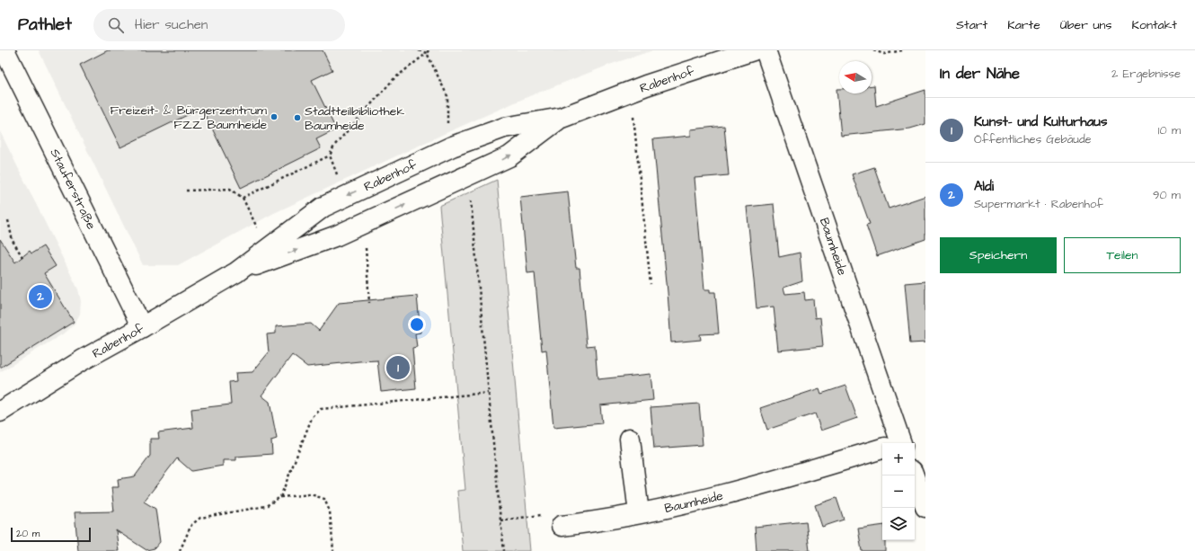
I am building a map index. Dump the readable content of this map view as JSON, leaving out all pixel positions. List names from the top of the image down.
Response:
{
  "streets": {
    "street": ["Rabenhof", "Stauferstraße", "Baumheide"]
  },
  "crossings": [
    ["Rabenhof", "Stauferstraße"]
  ],
  "places": ["Freizeit- & Bürgerzentrum FZZ Baumheide", "Stadtteilbibliothek Baumheide"],
  "scale_bar": "20 m",
  "north": "left",
  "page": {
    "header": "Pathlet",
    "search": "Hier suchen",
    "nav": [
      "Start",
      "Karte",
      "Über uns",
      "Kontakt"
    ],
    "heading": ["In der Nähe", "2 Ergebnisse"],
    "list": [
      {
        "mark": "1",
        "name": "Kunst- und Kulturhaus",
        "note": "Öffentliches Gebäude",
        "value": "10 m"
      },
      {
        "mark": "2",
        "name": "Aldi",
        "note": "Supermarkt · Rabenhof",
        "value": "90 m"
      }
    ],
    "buttons": ["Speichern", "Teilen"],
    "pins": ["2", "1"],
    "map_buttons": ["+", "−"],
    "scale": "20 m"
  }
}
